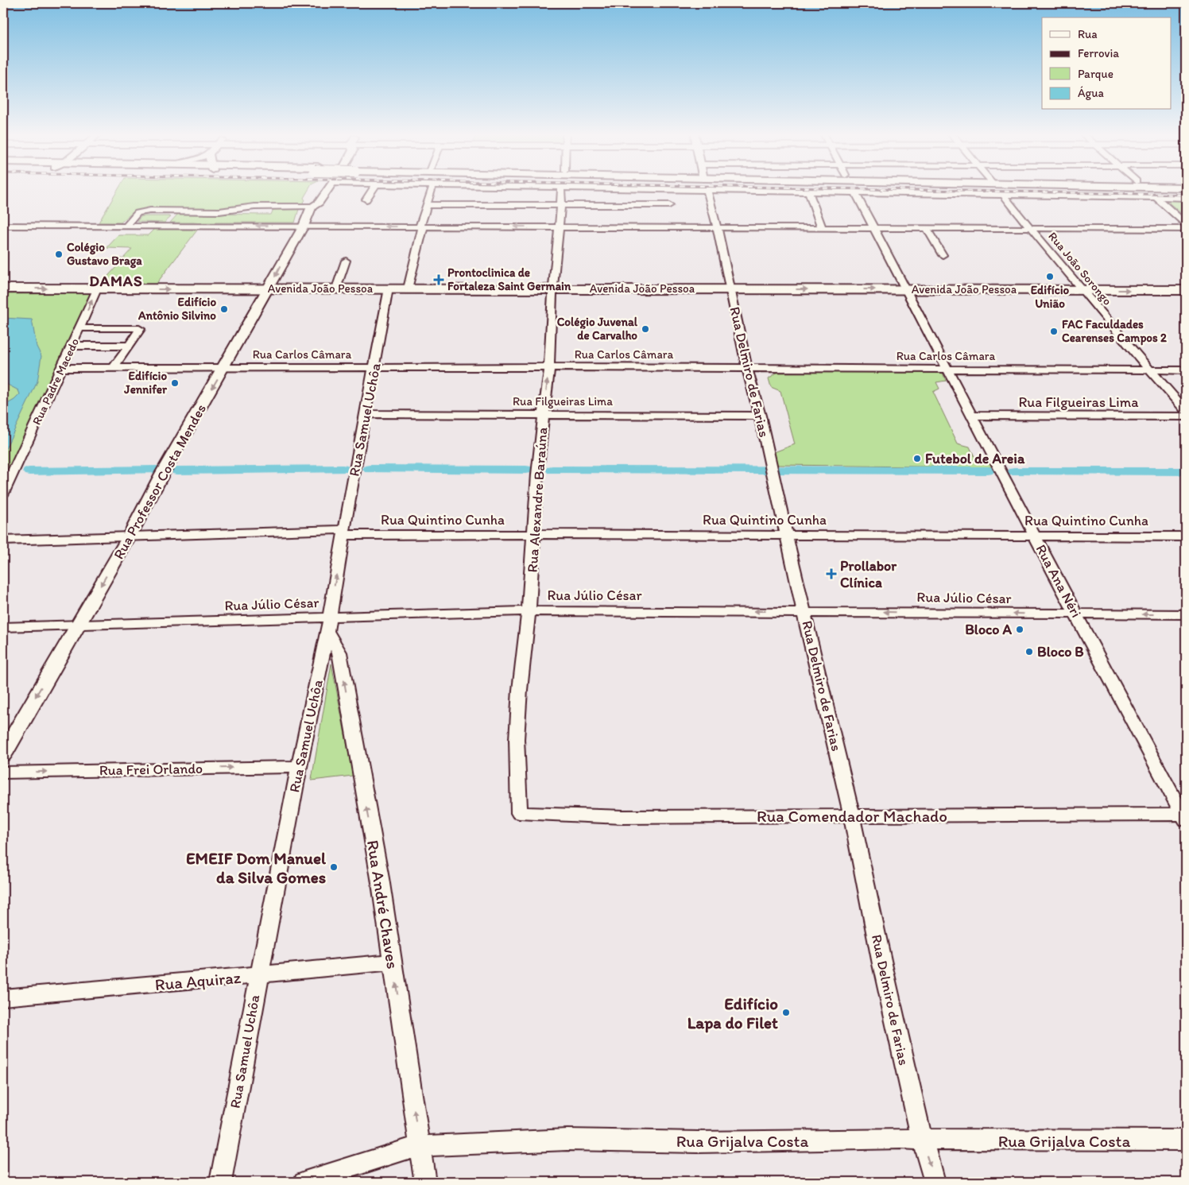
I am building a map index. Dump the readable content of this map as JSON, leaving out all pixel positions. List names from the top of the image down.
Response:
{
  "streets": {
    "main road": ["Avenida João Pessoa"],
    "street": [
      "Rua João Sorongo",
      "Rua Carlos Câmara",
      "Rua Delmiro de Farias",
      "Rua Padre Macedo",
      "Rua Filgueiras Lima",
      "Rua Samuel Uchôa",
      "Rua Professor Costa Mendes",
      "Rua Alexandre Baraúna",
      "Rua Quintino Cunha",
      "Rua Ana Néri",
      "Rua Júlio César",
      "Rua Frei Orlando",
      "Rua Comendador Machado",
      "Rua André Chaves",
      "Rua Aquiraz",
      "Rua Grijalva Costa"
    ]
  },
  "crossings": [
    ["Rua João Sorongo", "Avenida João Pessoa"],
    ["Rua João Sorongo", "Rua Carlos Câmara"],
    ["Avenida João Pessoa", "Rua Delmiro de Farias"],
    ["Avenida João Pessoa", "Rua Padre Macedo"],
    ["Avenida João Pessoa", "Rua Samuel Uchôa"],
    ["Avenida João Pessoa", "Rua Professor Costa Mendes"],
    ["Avenida João Pessoa", "Rua Alexandre Baraúna"],
    ["Avenida João Pessoa", "Rua Ana Néri"],
    ["Rua Carlos Câmara", "Rua Delmiro de Farias"],
    ["Rua Carlos Câmara", "Rua Padre Macedo"],
    ["Rua Carlos Câmara", "Rua Samuel Uchôa"],
    ["Rua Carlos Câmara", "Rua Professor Costa Mendes"],
    ["Rua Carlos Câmara", "Rua Alexandre Baraúna"],
    ["Rua Carlos Câmara", "Rua Ana Néri"],
    ["Rua Delmiro de Farias", "Rua Filgueiras Lima"],
    ["Rua Delmiro de Farias", "Rua Quintino Cunha"],
    ["Rua Delmiro de Farias", "Rua Júlio César"],
    ["Rua Delmiro de Farias", "Rua Comendador Machado"],
    ["Rua Delmiro de Farias", "Rua Grijalva Costa"],
    ["Rua Filgueiras Lima", "Rua Samuel Uchôa"],
    ["Rua Filgueiras Lima", "Rua Alexandre Baraúna"],
    ["Rua Filgueiras Lima", "Rua Ana Néri"],
    ["Rua Samuel Uchôa", "Rua Quintino Cunha"],
    ["Rua Samuel Uchôa", "Rua Júlio César"],
    ["Rua Samuel Uchôa", "Rua Frei Orlando"],
    ["Rua Samuel Uchôa", "Rua André Chaves"],
    ["Rua Samuel Uchôa", "Rua Aquiraz"],
    ["Rua Professor Costa Mendes", "Rua Quintino Cunha"],
    ["Rua Professor Costa Mendes", "Rua Júlio César"],
    ["Rua Alexandre Baraúna", "Rua Quintino Cunha"],
    ["Rua Alexandre Baraúna", "Rua Júlio César"],
    ["Rua Alexandre Baraúna", "Rua Comendador Machado"],
    ["Rua Quintino Cunha", "Rua Ana Néri"],
    ["Rua Ana Néri", "Rua Júlio César"],
    ["Rua Ana Néri", "Rua Comendador Machado"],
    ["Rua Júlio César", "Rua André Chaves"],
    ["Rua André Chaves", "Rua Aquiraz"],
    ["Rua André Chaves", "Rua Grijalva Costa"]
  ],
  "one_way": [
    "Avenida João Pessoa",
    "Rua Professor Costa Mendes",
    "Rua Júlio César",
    "Rua Frei Orlando",
    "Rua André Chaves"
  ],
  "districts": ["DAMAS"],
  "places": {
    "other": [
      "Colégio Gustavo Braga",
      "Edifício União",
      "Edifício Antônio Silvino",
      "Colégio Juvenal de Carvalho",
      "FAC Faculdades Cearenses Campos 2",
      "Edifício Jennifer",
      "Futebol de Areia",
      "Bloco A",
      "Bloco B",
      "EMEIF Dom Manuel da Silva Gomes",
      "Edifício Lapa do Filet"
    ],
    "health": ["Prontoclinica de Fortaleza Saint Germain", "Prollabor Clínica"]
  },
  "legend": [
    "Rua",
    "Ferrovia",
    "Parque",
    "Água"
  ]
}
